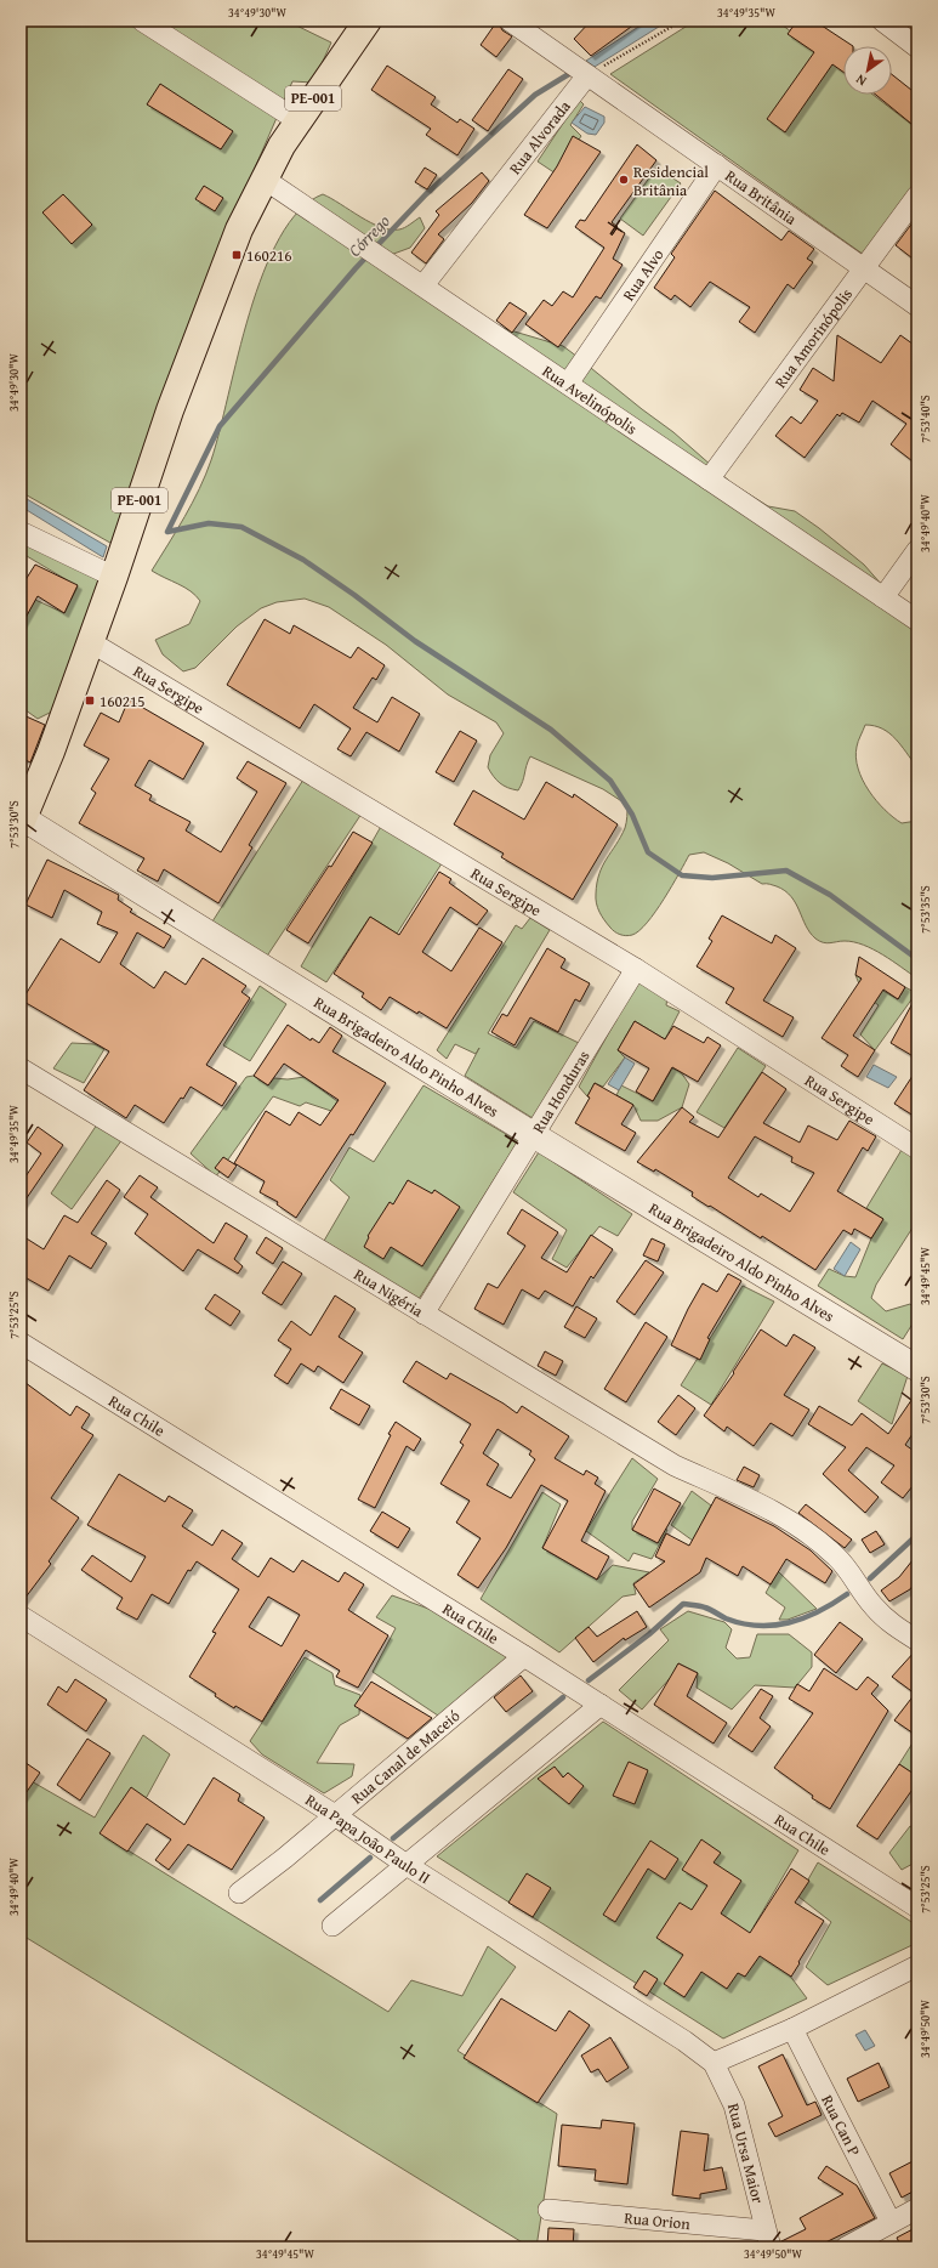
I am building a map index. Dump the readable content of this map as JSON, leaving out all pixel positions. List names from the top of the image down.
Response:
{
  "streets": {
    "main road": ["PE-001"],
    "street": [
      "Rua Alvorada",
      "Rua Britânia",
      "Rua Alvo",
      "Rua Amorinópolis",
      "Rua Avelinópolis",
      "Rua Sergipe",
      "Rua Brigadeiro Aldo Pinho Alves",
      "Rua Honduras",
      "Rua Nigéria",
      "Rua Chile",
      "Rua Canal de Maceió",
      "Rua Papa João Paulo II",
      "Rua Can P",
      "Rua Ursa Maior",
      "Rua Orion"
    ]
  },
  "crossings": [
    ["PE-001", "Rua Avelinópolis"],
    ["PE-001", "Rua Sergipe"],
    ["PE-001", "Rua Brigadeiro Aldo Pinho Alves"],
    ["Rua Alvorada", "Rua Britânia"],
    ["Rua Alvorada", "Rua Avelinópolis"],
    ["Rua Britânia", "Rua Alvo"],
    ["Rua Britânia", "Rua Amorinópolis"],
    ["Rua Alvo", "Rua Avelinópolis"],
    ["Rua Amorinópolis", "Rua Avelinópolis"],
    ["Rua Sergipe", "Rua Honduras"],
    ["Rua Brigadeiro Aldo Pinho Alves", "Rua Honduras"],
    ["Rua Honduras", "Rua Nigéria"],
    ["Rua Chile", "Rua Canal de Maceió"],
    ["Rua Canal de Maceió", "Rua Papa João Paulo II"],
    ["Rua Papa João Paulo II", "Rua Ursa Maior"],
    ["Rua Ursa Maior", "Rua Orion"]
  ],
  "water": ["Córrego"],
  "places": {
    "other": ["Residencial Britânia"],
    "transit": ["160216", "160215"]
  },
  "north": "bottom left",
  "coordinates": [
    "34°49'30\"W",
    "34°49'35\"W",
    "7°53'40\"S",
    "34°49'40\"W",
    "7°53'30\"S",
    "7°53'35\"S",
    "34°49'45\"W",
    "7°53'25\"S",
    "34°49'50\"W"
  ]
}
